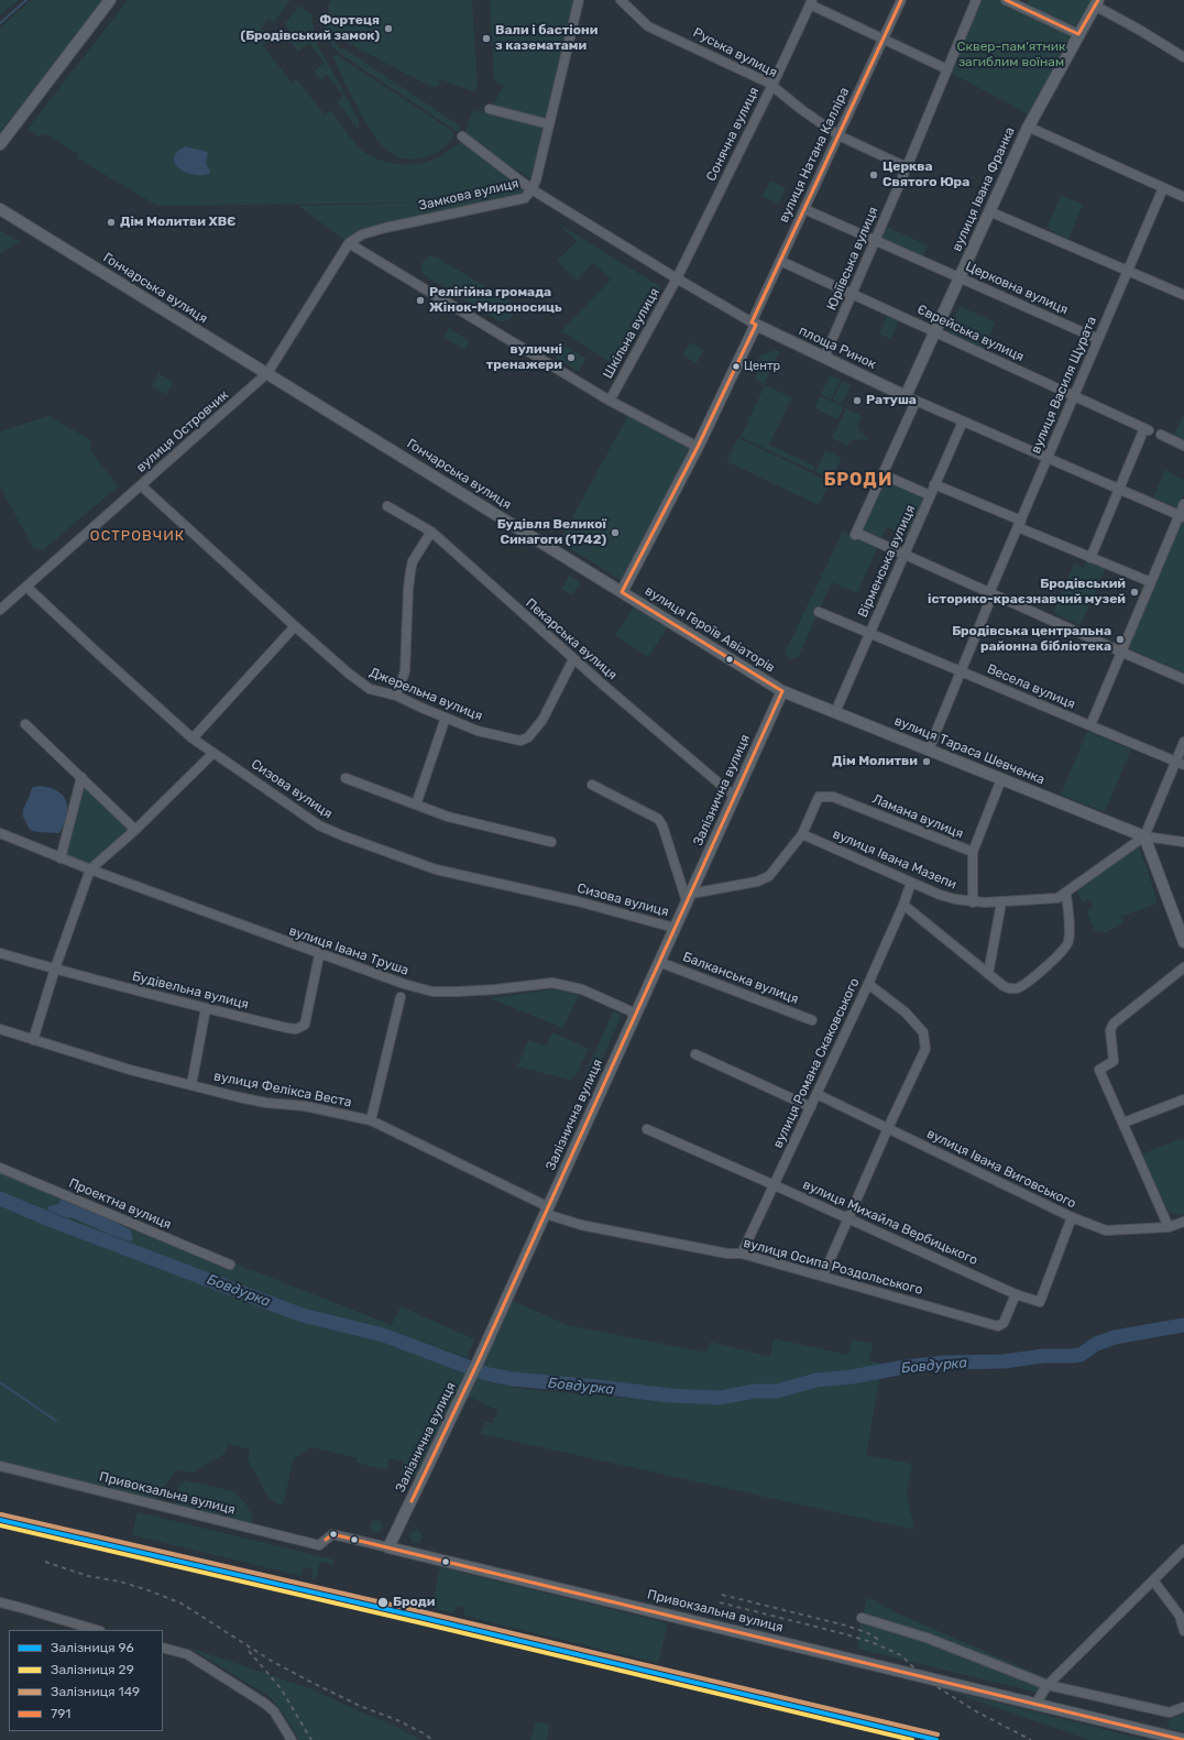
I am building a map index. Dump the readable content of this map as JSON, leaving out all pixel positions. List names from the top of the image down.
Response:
{
  "streets": {
    "main road": [
      "вулиця Івана Франка",
      "Гончарська вулиця",
      "площа Ринок",
      "вулиця Героїв Авіаторів",
      "вулиця Тараса Шевченка",
      "Залізнична вулиця",
      "Привокзальна вулиця"
    ],
    "street": [
      "Руська вулиця",
      "Сонячна вулиця",
      "вулиця Натана Калліра",
      "Замкова вулиця",
      "Юріївська вулиця",
      "Церковна вулиця",
      "Шкільна вулиця",
      "Єврейська вулиця",
      "вулиця Василя Щурата",
      "вулиця Островчик",
      "Вірменська вулиця",
      "Пекарська вулиця",
      "Весела вулиця",
      "Джерельна вулиця",
      "Сизова вулиця",
      "Ламана вулиця",
      "вулиця Івана Мазепи",
      "вулиця Івана Труша",
      "Балканська вулиця",
      "Будівельна вулиця",
      "вулиця Романа Скаковського",
      "вулиця Фелікса Веста",
      "вулиця Івана Виговського",
      "Проектна вулиця",
      "вулиця Михайла Вербицького",
      "вулиця Осипа Роздольського"
    ]
  },
  "crossings": [
    ["Руська вулиця", "Сонячна вулиця"],
    ["Руська вулиця", "вулиця Натана Калліра"],
    ["Руська вулиця", "Юріївська вулиця"],
    ["Сонячна вулиця", "Замкова вулиця"],
    ["Сонячна вулиця", "Шкільна вулиця"],
    ["Сонячна вулиця", "площа Ринок"],
    ["вулиця Натана Калліра", "Церковна вулиця"],
    ["вулиця Натана Калліра", "Єврейська вулиця"],
    ["вулиця Натана Калліра", "площа Ринок"],
    ["вулиця Івана Франка", "Церковна вулиця"],
    ["вулиця Івана Франка", "Єврейська вулиця"],
    ["вулиця Івана Франка", "площа Ринок"],
    ["Замкова вулиця", "Шкільна вулиця"],
    ["Замкова вулиця", "площа Ринок"],
    ["Замкова вулиця", "вулиця Островчик"],
    ["Юріївська вулиця", "Церковна вулиця"],
    ["Юріївська вулиця", "Єврейська вулиця"],
    ["Юріївська вулиця", "площа Ринок"],
    ["Гончарська вулиця", "вулиця Островчик"],
    ["Гончарська вулиця", "вулиця Героїв Авіаторів"],
    ["Церковна вулиця", "вулиця Василя Щурата"],
    ["Шкільна вулиця", "площа Ринок"],
    ["Єврейська вулиця", "вулиця Василя Щурата"],
    ["вулиця Василя Щурата", "Весела вулиця"],
    ["вулиця Василя Щурата", "вулиця Тараса Шевченка"],
    ["вулиця Островчик", "Джерельна вулиця"],
    ["вулиця Островчик", "Сизова вулиця"],
    ["Вірменська вулиця", "Весела вулиця"],
    ["Вірменська вулиця", "вулиця Тараса Шевченка"],
    ["вулиця Героїв Авіаторів", "вулиця Тараса Шевченка"],
    ["вулиця Героїв Авіаторів", "Залізнична вулиця"],
    ["Пекарська вулиця", "Джерельна вулиця"],
    ["Пекарська вулиця", "Залізнична вулиця"],
    ["вулиця Тараса Шевченка", "Залізнична вулиця"],
    ["вулиця Тараса Шевченка", "Ламана вулиця"],
    ["вулиця Тараса Шевченка", "вулиця Івана Мазепи"],
    ["Сизова вулиця", "Залізнична вулиця"],
    ["Залізнична вулиця", "вулиця Івана Труша"],
    ["Залізнична вулиця", "Балканська вулиця"],
    ["Залізнична вулиця", "вулиця Фелікса Веста"],
    ["Залізнична вулиця", "вулиця Осипа Роздольського"],
    ["Залізнична вулиця", "Привокзальна вулиця"],
    ["Ламана вулиця", "вулиця Івана Мазепи"],
    ["вулиця Івана Мазепи", "вулиця Романа Скаковського"],
    ["вулиця Івана Труша", "Будівельна вулиця"],
    ["вулиця Романа Скаковського", "вулиця Івана Виговського"],
    ["вулиця Романа Скаковського", "вулиця Михайла Вербицького"],
    ["вулиця Романа Скаковського", "вулиця Осипа Роздольського"],
    ["вулиця Фелікса Веста", "вулиця Осипа Роздольського"],
    ["вулиця Івана Виговського", "вулиця Михайла Вербицького"],
    ["вулиця Михайла Вербицького", "вулиця Осипа Роздольського"]
  ],
  "districts": ["БРОДИ", "ОСТРОВЧИК"],
  "water": ["Бовдурка"],
  "parks": ["Сквер-пам'ятник загиблим воїнам"],
  "places": [
    "Фортеця (Бродівський замок)",
    "Вали і бастіони з казематами",
    "Церква Святого Юра",
    "Дім Молитви ХВЄ",
    "Релігійна громада Жінок-Мироносиць",
    "вуличні тренажери",
    "Центр",
    "Ратуша",
    "Будівля Великої Синагоги (1742)",
    "Бродівський історико-краєзнавчий музей",
    "Бродівська центральна районна бібліотека",
    "Дім Молитви",
    "Броди"
  ],
  "lines": [
    "transit line 791",
    "rail line 149",
    "rail line 96",
    "rail line 29"
  ],
  "legend": [
    "Залізниця 96",
    "Залізниця 29",
    "Залізниця 149",
    "791"
  ]
}
